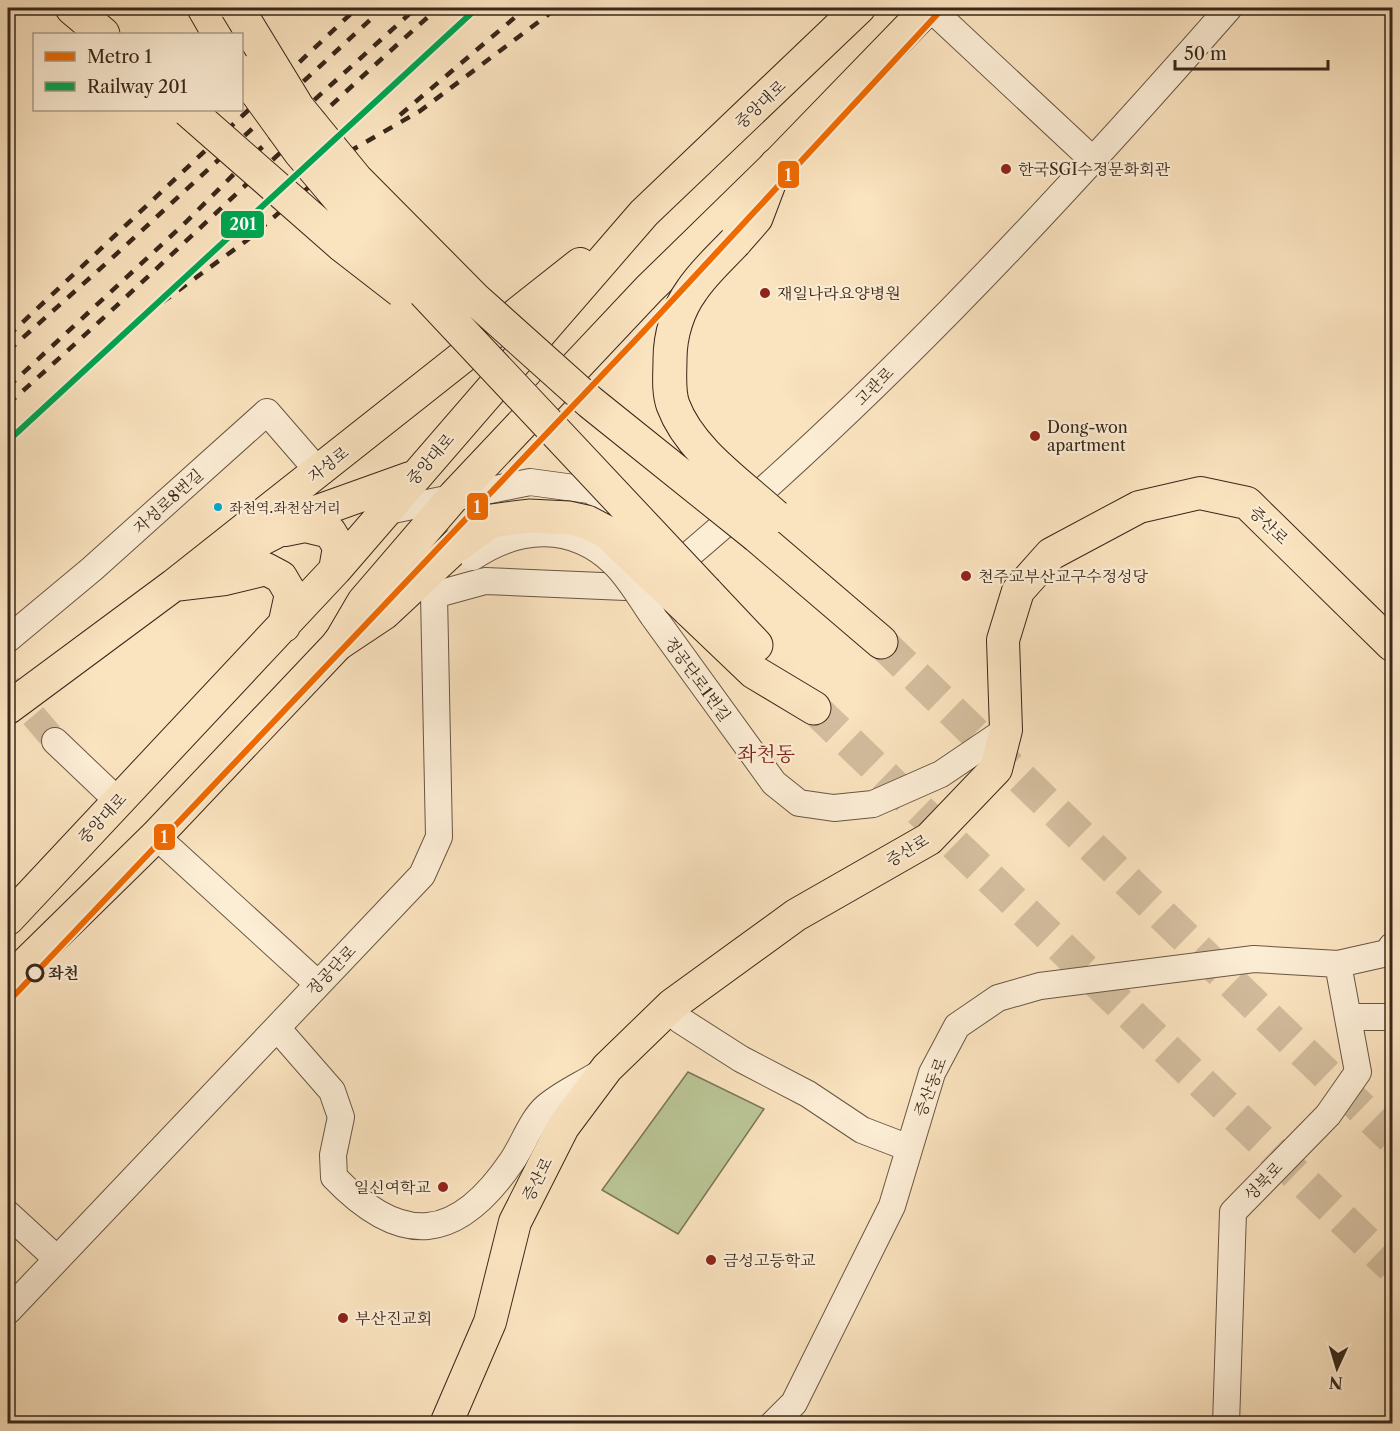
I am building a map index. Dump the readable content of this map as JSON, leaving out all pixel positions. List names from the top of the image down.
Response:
{
  "streets": {
    "main road": ["중앙대로", "자성로", "증산로"],
    "street": [
      "고관로",
      "자성로8번길",
      "정공단로1번길",
      "정공단로",
      "증산동로",
      "성북로"
    ]
  },
  "crossings": [
    ["중앙대로", "자성로"],
    ["고관로", "정공단로1번길"],
    ["고관로", "정공단로"],
    ["자성로", "자성로8번길"],
    ["증산로", "정공단로1번길"],
    ["정공단로1번길", "정공단로"],
    ["증산동로", "성북로"]
  ],
  "districts": ["좌천동"],
  "places": [
    "한국SGI수정문화회관",
    "재일나라요양병원",
    "Dong-won apartment",
    "좌천역.좌천삼거리",
    "천주교부산교구수정성당",
    "좌천",
    "일신여학교",
    "금성고등학교",
    "부산진교회"
  ],
  "lines": ["metro line 1", "rail line 201"],
  "legend": ["Metro 1", "Railway 201"],
  "scale_bar": "50 m",
  "north": "bottom"
}
